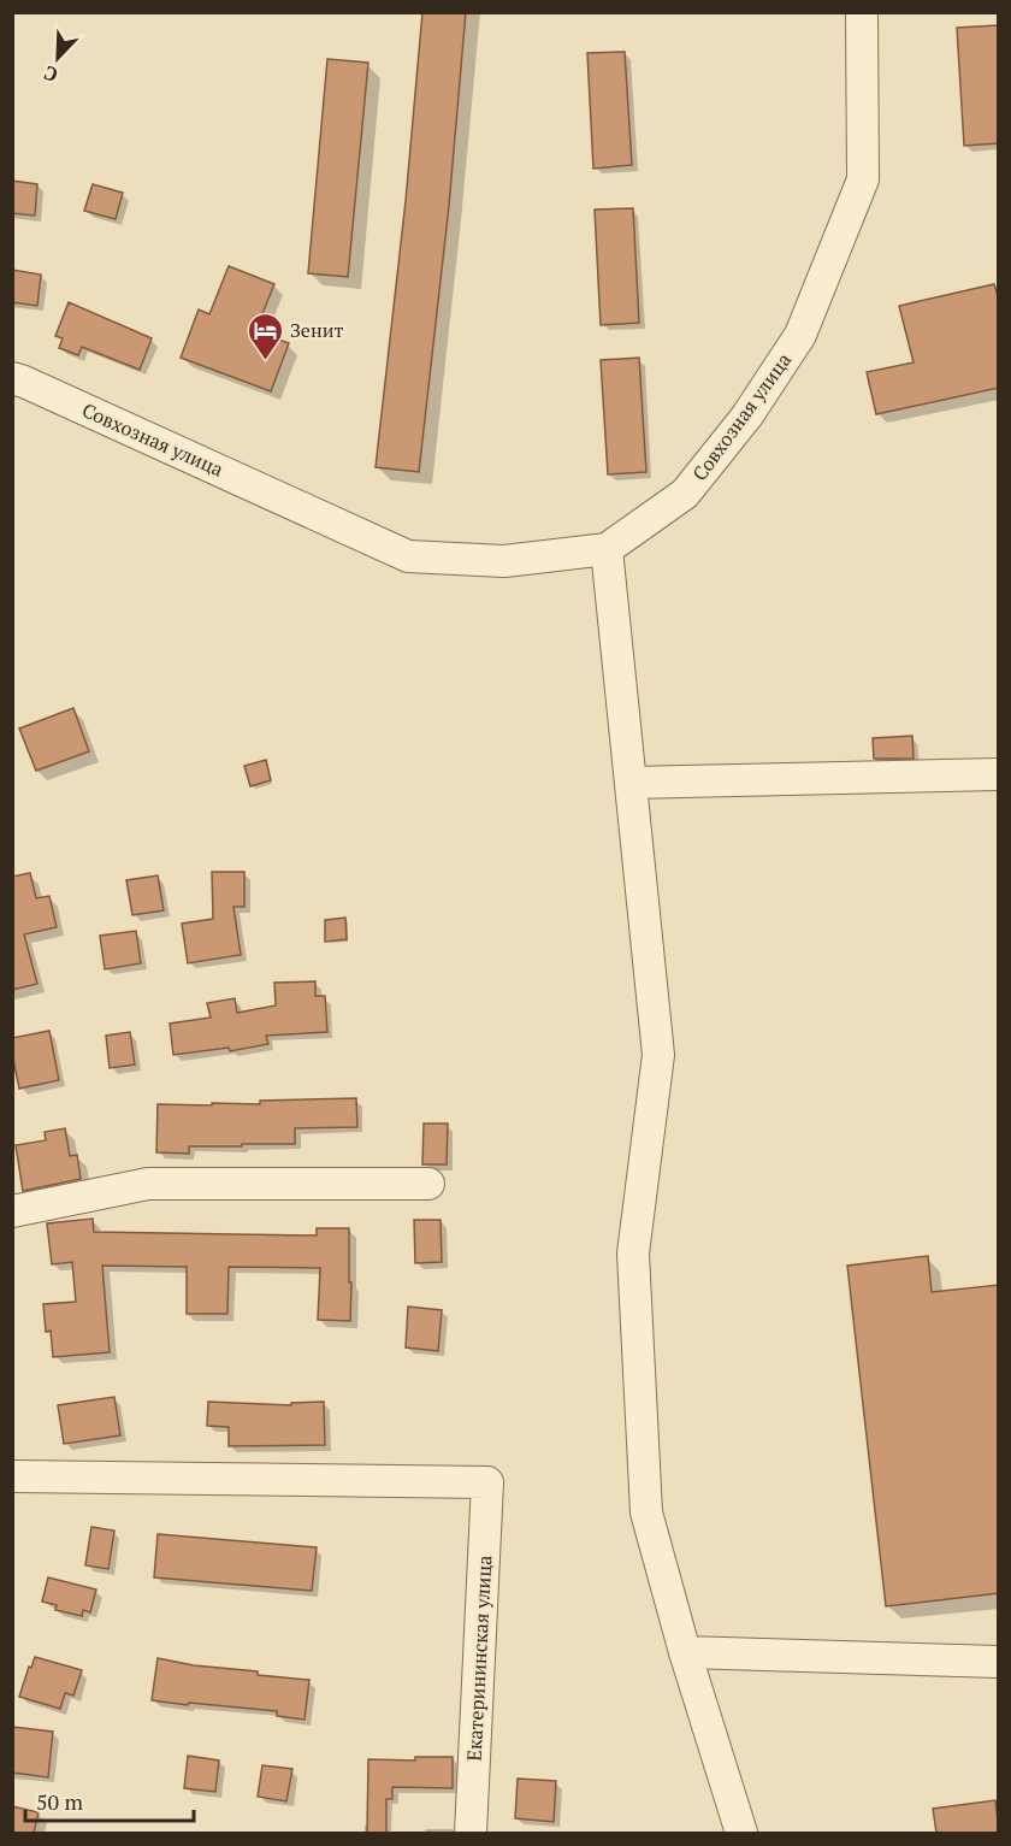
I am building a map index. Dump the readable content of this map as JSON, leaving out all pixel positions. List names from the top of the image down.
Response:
{
  "streets": {
    "street": ["Совхозная улица", "Екатерининская улица"]
  },
  "places": {
    "hotel": ["Зенит"]
  },
  "scale_bar": "50 m",
  "north": "bottom left"
}
